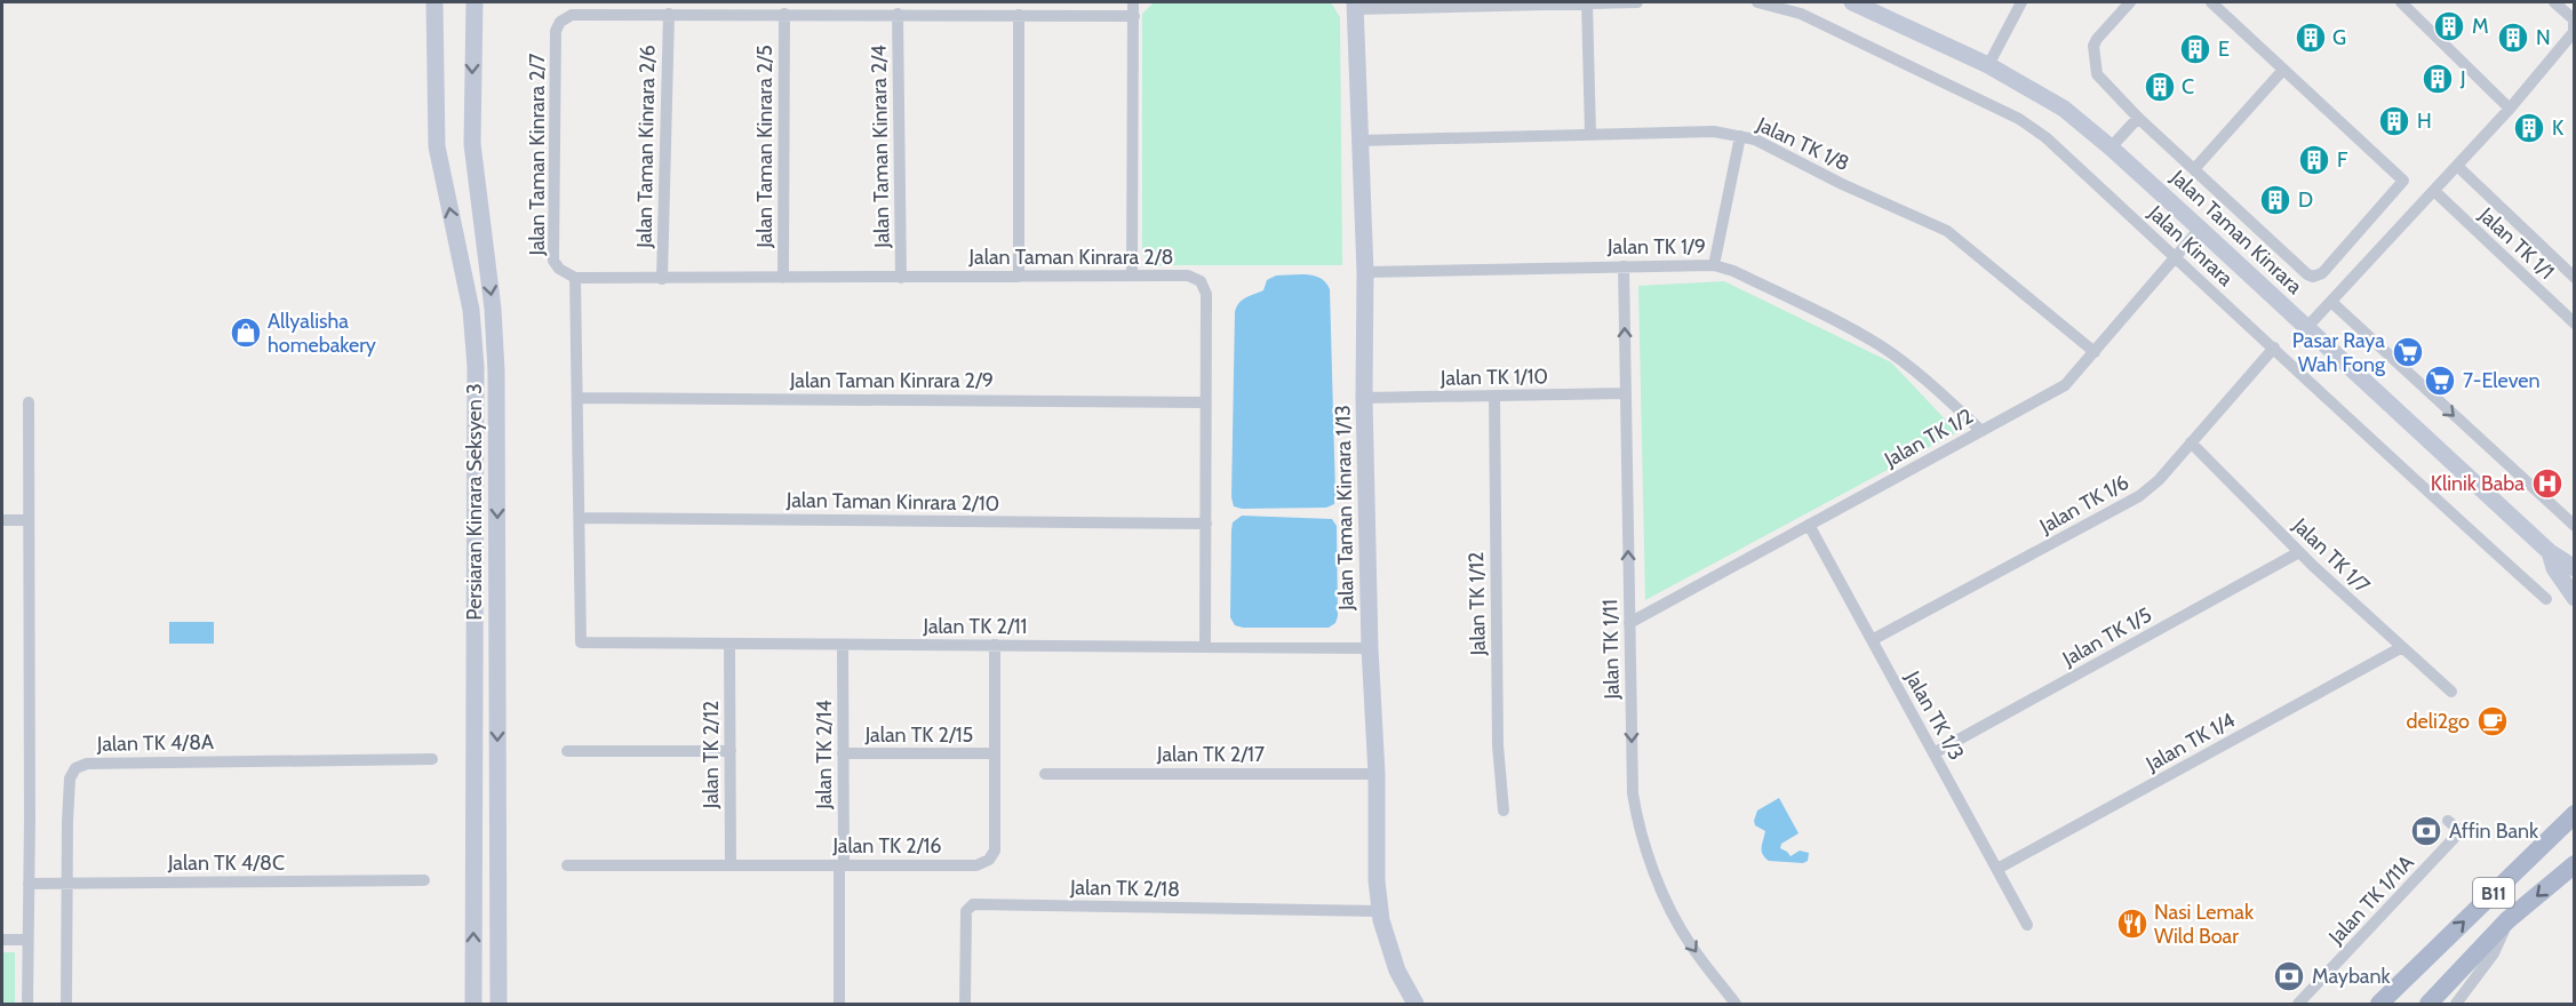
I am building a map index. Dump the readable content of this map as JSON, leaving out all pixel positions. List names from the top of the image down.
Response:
{
  "streets": {
    "main road": [
      "Jalan Taman Kinrara",
      "Persiaran Kinrara Seksyen 3",
      "Jalan Taman Kinrara 1/13",
      "B11"
    ],
    "street": [
      "Jalan TK 1/8",
      "Jalan Taman Kinrara 2/6",
      "Jalan Taman Kinrara 2/5",
      "Jalan Taman Kinrara 2/4",
      "Jalan Taman Kinrara 2/7",
      "Jalan TK 1/1",
      "Jalan Kinrara",
      "Jalan TK 1/9",
      "Jalan Taman Kinrara 2/8",
      "Jalan TK 1/10",
      "Jalan Taman Kinrara 2/9",
      "Jalan TK 1/2",
      "Jalan Taman Kinrara 2/10",
      "Jalan TK 1/6",
      "Jalan TK 1/7",
      "Jalan TK 1/12",
      "Jalan TK 2/11",
      "Jalan TK 1/5",
      "Jalan TK 1/11",
      "Jalan TK 1/3",
      "Jalan TK 2/15",
      "Jalan TK 1/4",
      "Jalan TK 4/8A",
      "Jalan TK 2/12",
      "Jalan TK 2/14",
      "Jalan TK 2/17",
      "Jalan TK 2/16",
      "Jalan TK 4/8C",
      "Jalan TK 2/18",
      "Jalan TK 1/11A"
    ]
  },
  "crossings": [
    ["Jalan TK 1/8", "Jalan TK 1/2"],
    ["Jalan TK 1/8", "Jalan Taman Kinrara 1/13"],
    ["Jalan Taman Kinrara 2/6", "Jalan Taman Kinrara 2/7"],
    ["Jalan Taman Kinrara 2/6", "Jalan Taman Kinrara 2/8"],
    ["Jalan Taman Kinrara 2/5", "Jalan Taman Kinrara 2/8"],
    ["Jalan Taman Kinrara 2/4", "Jalan Taman Kinrara 2/8"],
    ["Jalan Taman Kinrara 2/7", "Jalan Taman Kinrara 2/8"],
    ["Jalan Taman Kinrara", "Jalan TK 1/2"],
    ["Jalan Kinrara", "Jalan TK 1/2"],
    ["Jalan Kinrara", "Jalan TK 1/6"],
    ["Jalan TK 1/9", "Jalan TK 1/2"],
    ["Jalan TK 1/9", "Jalan Taman Kinrara 1/13"],
    ["Jalan TK 1/9", "Jalan TK 1/11"],
    ["Jalan Taman Kinrara 2/8", "Jalan Taman Kinrara 2/9"],
    ["Jalan Taman Kinrara 2/8", "Jalan Taman Kinrara 2/10"],
    ["Jalan Taman Kinrara 2/8", "Jalan TK 2/11"],
    ["Jalan TK 1/10", "Jalan Taman Kinrara 1/13"],
    ["Jalan TK 1/10", "Jalan TK 1/12"],
    ["Jalan TK 1/10", "Jalan TK 1/11"],
    ["Jalan TK 1/2", "Jalan TK 1/11"],
    ["Jalan TK 1/2", "Jalan TK 1/3"],
    ["Jalan Taman Kinrara 2/10", "Jalan TK 2/11"],
    ["Jalan TK 1/6", "Jalan TK 1/7"],
    ["Jalan TK 1/6", "Jalan TK 1/3"],
    ["Jalan Taman Kinrara 1/13", "Jalan TK 2/11"],
    ["Jalan Taman Kinrara 1/13", "Jalan TK 2/17"],
    ["Jalan Taman Kinrara 1/13", "Jalan TK 2/18"],
    ["Jalan TK 1/7", "Jalan TK 1/5"],
    ["Jalan TK 1/7", "Jalan TK 1/4"],
    ["Jalan TK 2/11", "Jalan TK 2/12"],
    ["Jalan TK 2/11", "Jalan TK 2/14"],
    ["Jalan TK 2/11", "Jalan TK 2/16"],
    ["Jalan TK 1/5", "Jalan TK 1/3"],
    ["Jalan TK 1/3", "Jalan TK 1/4"],
    ["Jalan TK 2/15", "Jalan TK 2/14"],
    ["Jalan TK 2/15", "Jalan TK 2/16"],
    ["Jalan TK 4/8A", "Jalan TK 4/8C"],
    ["Jalan TK 2/12", "Jalan TK 2/16"],
    ["Jalan TK 2/14", "Jalan TK 2/16"]
  ],
  "places": {
    "building": [
      "M",
      "G",
      "N",
      "E",
      "J",
      "C",
      "H",
      "K",
      "F",
      "D"
    ],
    "shop": ["Allyalisha homebakery"],
    "supermarket": ["Pasar Raya Wah Fong", "7-Eleven"],
    "hospital": ["Klinik Baba"],
    "cafe": ["deli2go"],
    "bank": ["Affin Bank", "Maybank"],
    "restaurant": ["Nasi Lemak Wild Boar"]
  }
}
